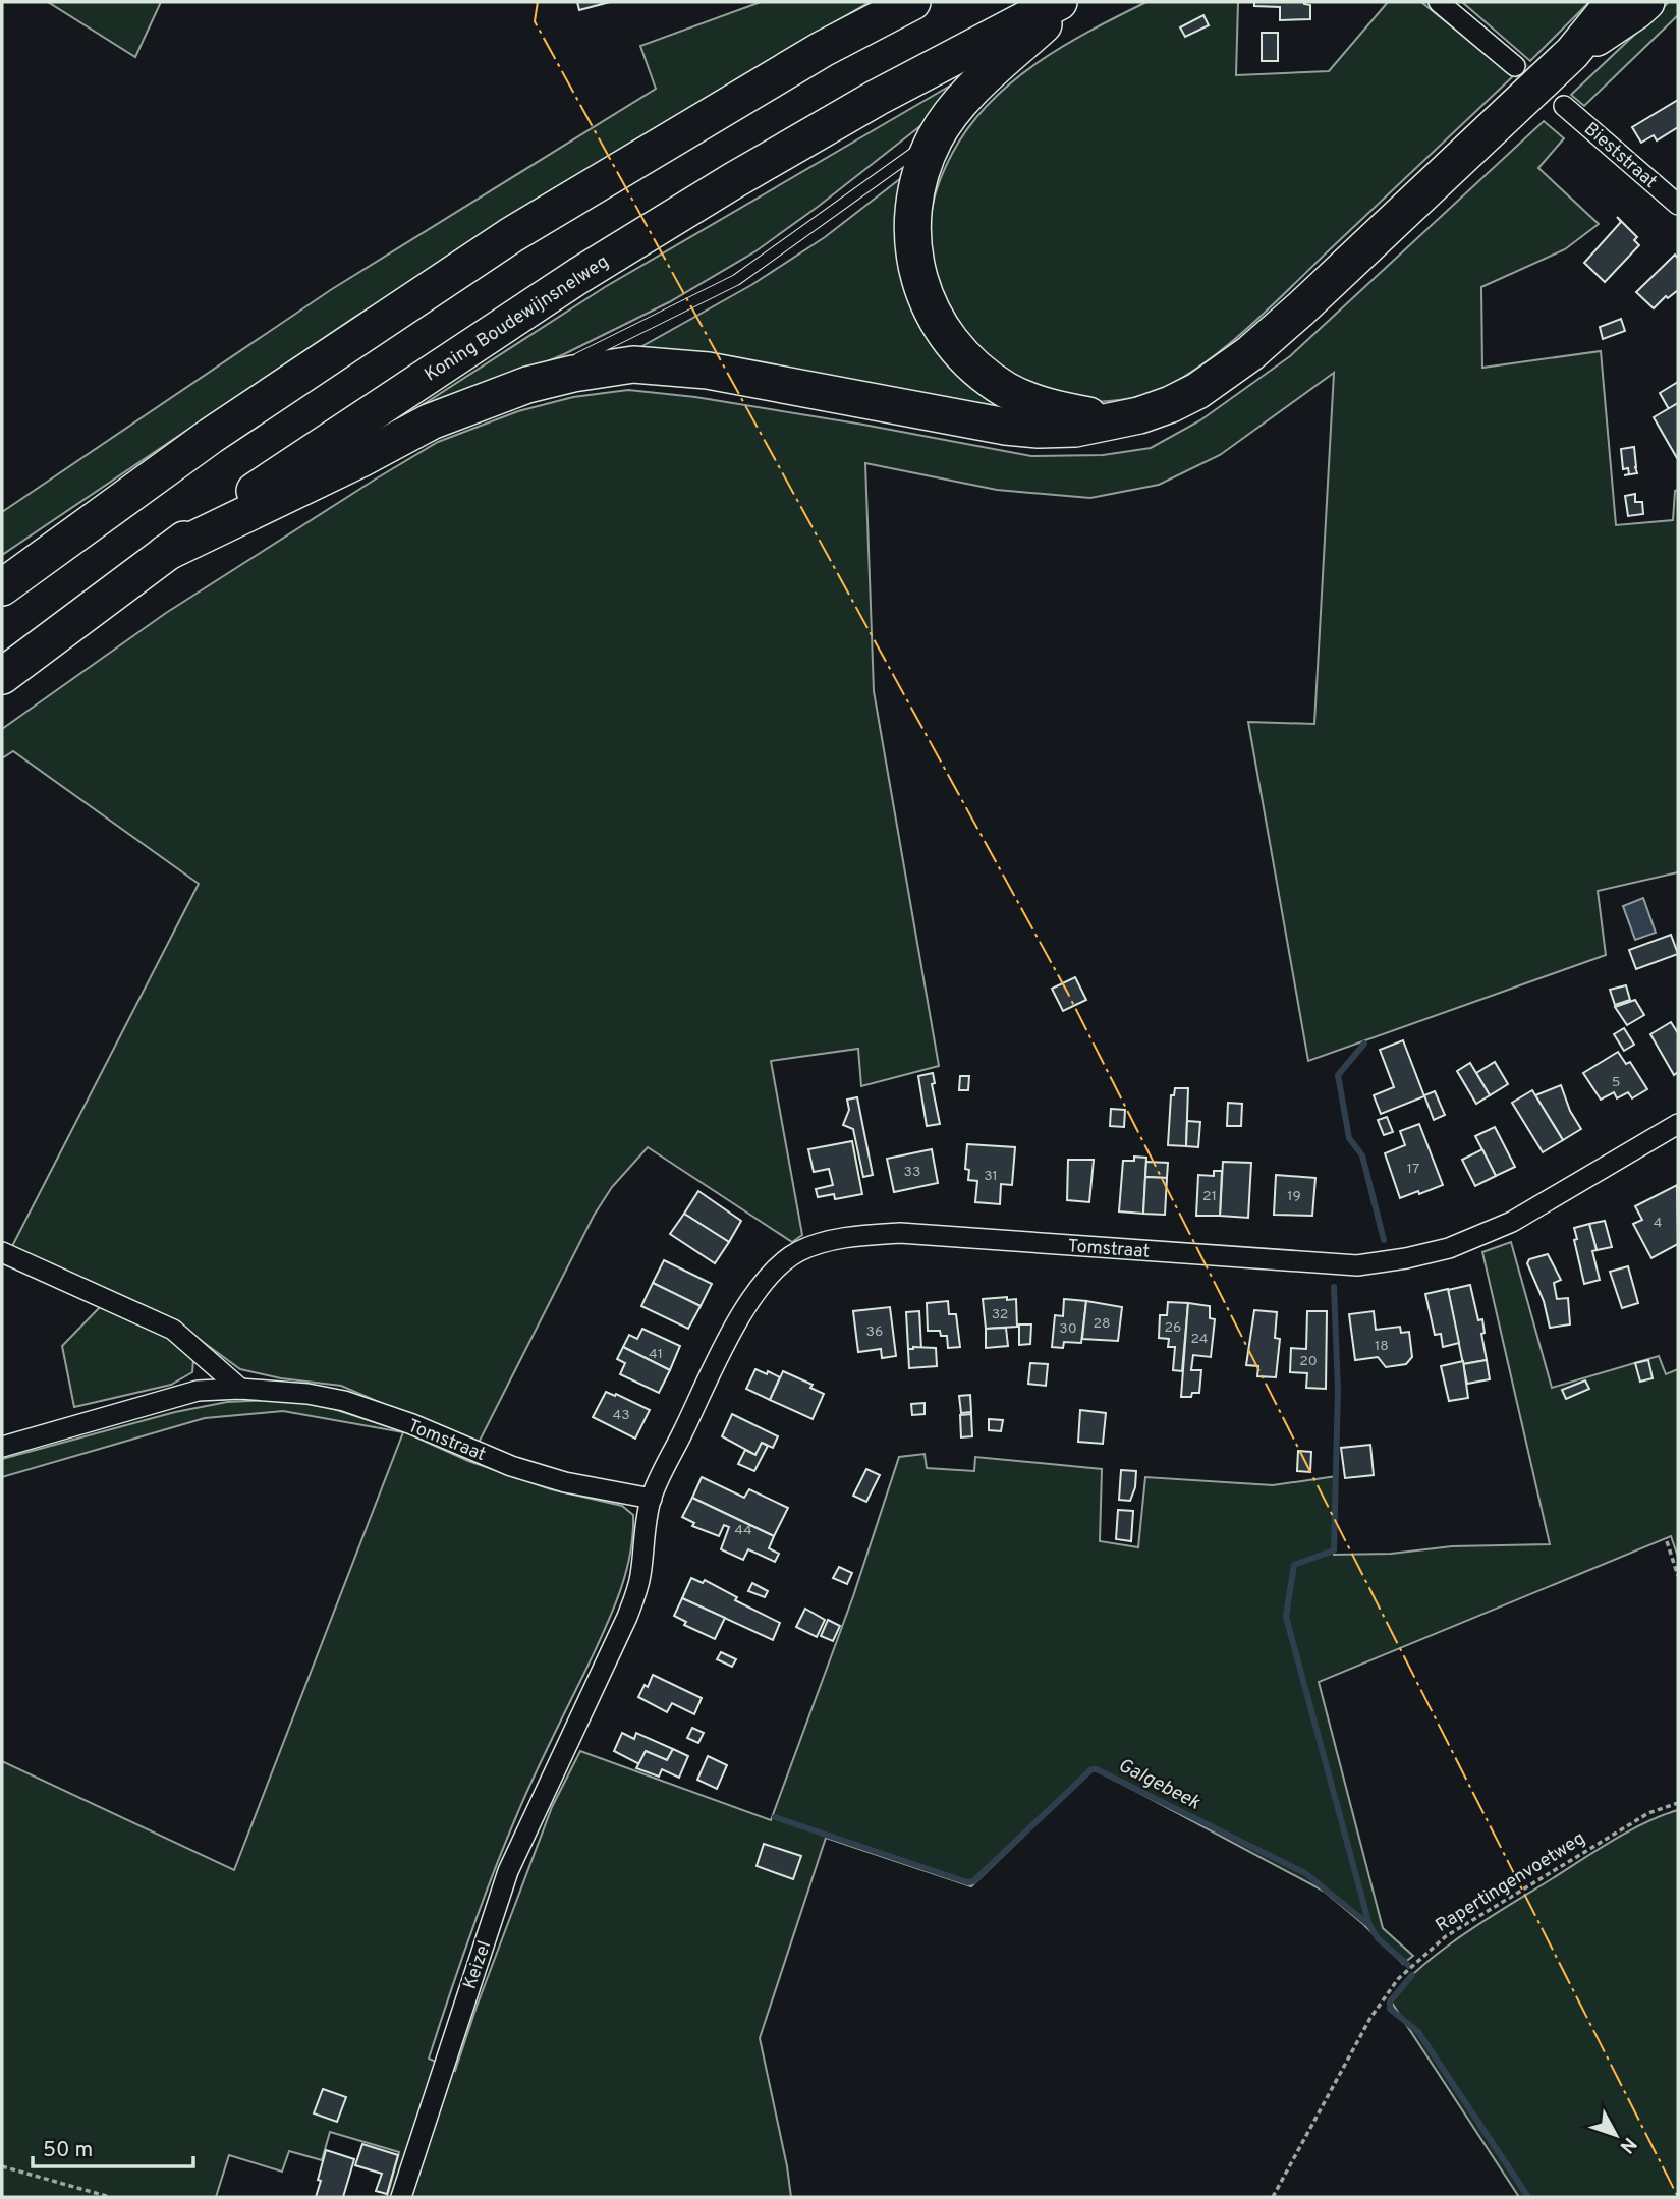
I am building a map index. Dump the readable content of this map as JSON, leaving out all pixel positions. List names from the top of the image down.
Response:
{
  "streets": {
    "highway": ["Koning Boudewijnsnelweg"],
    "street": ["Bieststraat", "Tomstraat", "Keizel"],
    "path": ["Rapertingenvoetweg"]
  },
  "crossings": [
    ["Tomstraat", "Keizel"]
  ],
  "water": ["Galgebeek"],
  "house_numbers": [
    "5",
    "17",
    "33",
    "31",
    "21",
    "19",
    "4",
    "32",
    "28",
    "26",
    "30",
    "36",
    "24",
    "18",
    "41",
    "20",
    "43",
    "44"
  ],
  "scale_bar": "50 m",
  "north": "bottom right"
}
